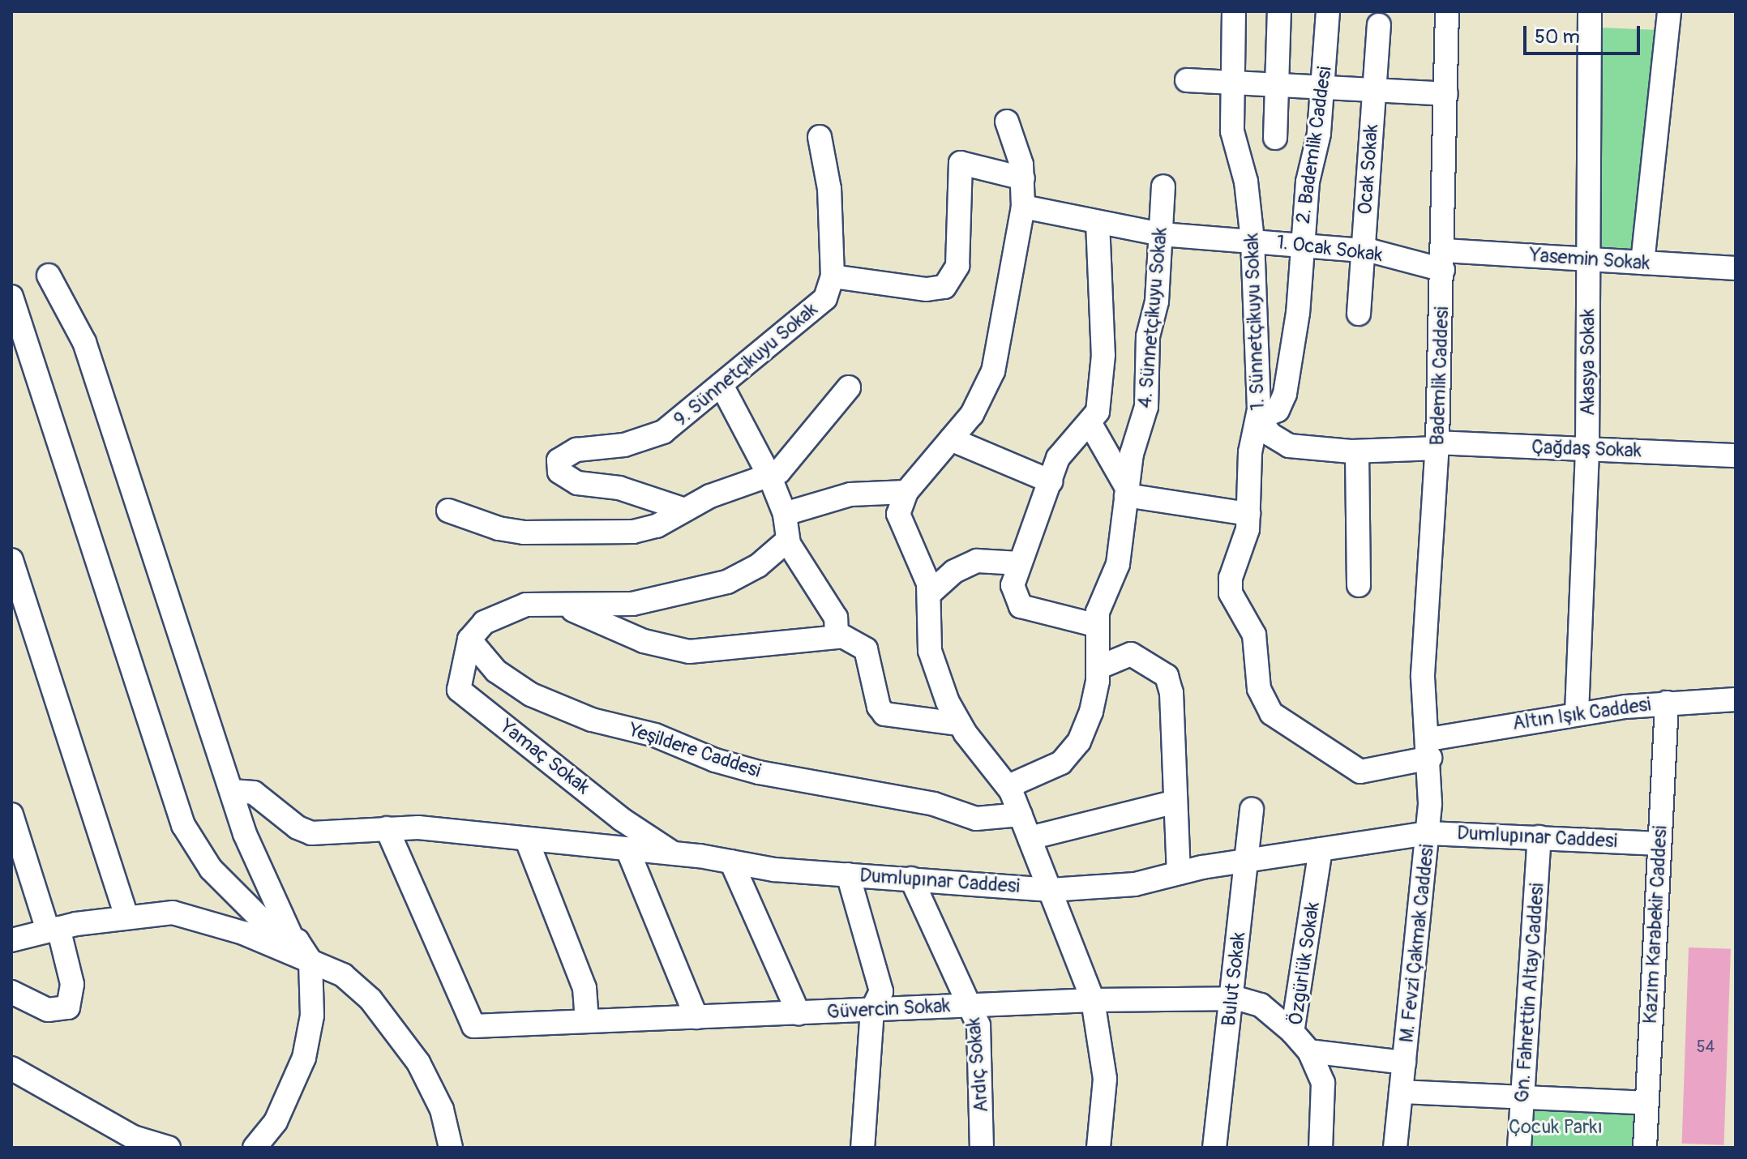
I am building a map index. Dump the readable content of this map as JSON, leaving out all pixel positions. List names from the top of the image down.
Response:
{
  "streets": {
    "street": [
      "2. Bademlik Caddesi",
      "Ocak Sokak",
      "1. Ocak Sokak",
      "Yasemin Sokak",
      "4. Sünnetçikuyu Sokak",
      "1. Sünnetçikuyu Sokak",
      "Akasya Sokak",
      "9. Sünnetçikuyu Sokak",
      "Bademlik Caddesi",
      "Çağdaş Sokak",
      "Altın Işık Caddesi",
      "Yeşildere Caddesi",
      "Yamaç Sokak",
      "Dumlupınar Caddesi",
      "Kazım Karabekir Caddesi",
      "M. Fevzi Çakmak Caddesi",
      "Özgürlük Sokak",
      "Bulut Sokak",
      "Gn. Fahrettin Altay Caddesi",
      "Güvercin Sokak",
      "Ardıç Sokak"
    ]
  },
  "crossings": [
    ["2. Bademlik Caddesi", "1. Ocak Sokak"],
    ["2. Bademlik Caddesi", "1. Sünnetçikuyu Sokak"],
    ["2. Bademlik Caddesi", "Çağdaş Sokak"],
    ["Ocak Sokak", "1. Ocak Sokak"],
    ["1. Ocak Sokak", "Yasemin Sokak"],
    ["1. Ocak Sokak", "4. Sünnetçikuyu Sokak"],
    ["1. Ocak Sokak", "1. Sünnetçikuyu Sokak"],
    ["1. Ocak Sokak", "Bademlik Caddesi"],
    ["Yasemin Sokak", "Akasya Sokak"],
    ["Yasemin Sokak", "Bademlik Caddesi"],
    ["1. Sünnetçikuyu Sokak", "Bademlik Caddesi"],
    ["1. Sünnetçikuyu Sokak", "Çağdaş Sokak"],
    ["1. Sünnetçikuyu Sokak", "Altın Işık Caddesi"],
    ["1. Sünnetçikuyu Sokak", "M. Fevzi Çakmak Caddesi"],
    ["Akasya Sokak", "Çağdaş Sokak"],
    ["Akasya Sokak", "Altın Işık Caddesi"],
    ["Bademlik Caddesi", "Çağdaş Sokak"],
    ["Bademlik Caddesi", "Altın Işık Caddesi"],
    ["Bademlik Caddesi", "M. Fevzi Çakmak Caddesi"],
    ["Altın Işık Caddesi", "Kazım Karabekir Caddesi"],
    ["Altın Işık Caddesi", "M. Fevzi Çakmak Caddesi"],
    ["Yeşildere Caddesi", "Yamaç Sokak"],
    ["Yamaç Sokak", "Dumlupınar Caddesi"],
    ["Dumlupınar Caddesi", "Kazım Karabekir Caddesi"],
    ["Dumlupınar Caddesi", "M. Fevzi Çakmak Caddesi"],
    ["Dumlupınar Caddesi", "Özgürlük Sokak"],
    ["Dumlupınar Caddesi", "Bulut Sokak"],
    ["Dumlupınar Caddesi", "Gn. Fahrettin Altay Caddesi"],
    ["Dumlupınar Caddesi", "Güvercin Sokak"],
    ["Dumlupınar Caddesi", "Ardıç Sokak"],
    ["Özgürlük Sokak", "Güvercin Sokak"],
    ["Bulut Sokak", "Güvercin Sokak"],
    ["Güvercin Sokak", "Ardıç Sokak"]
  ],
  "parks": ["Çocuk Parkı"],
  "house_numbers": ["54"],
  "scale_bar": "50 m"
}
